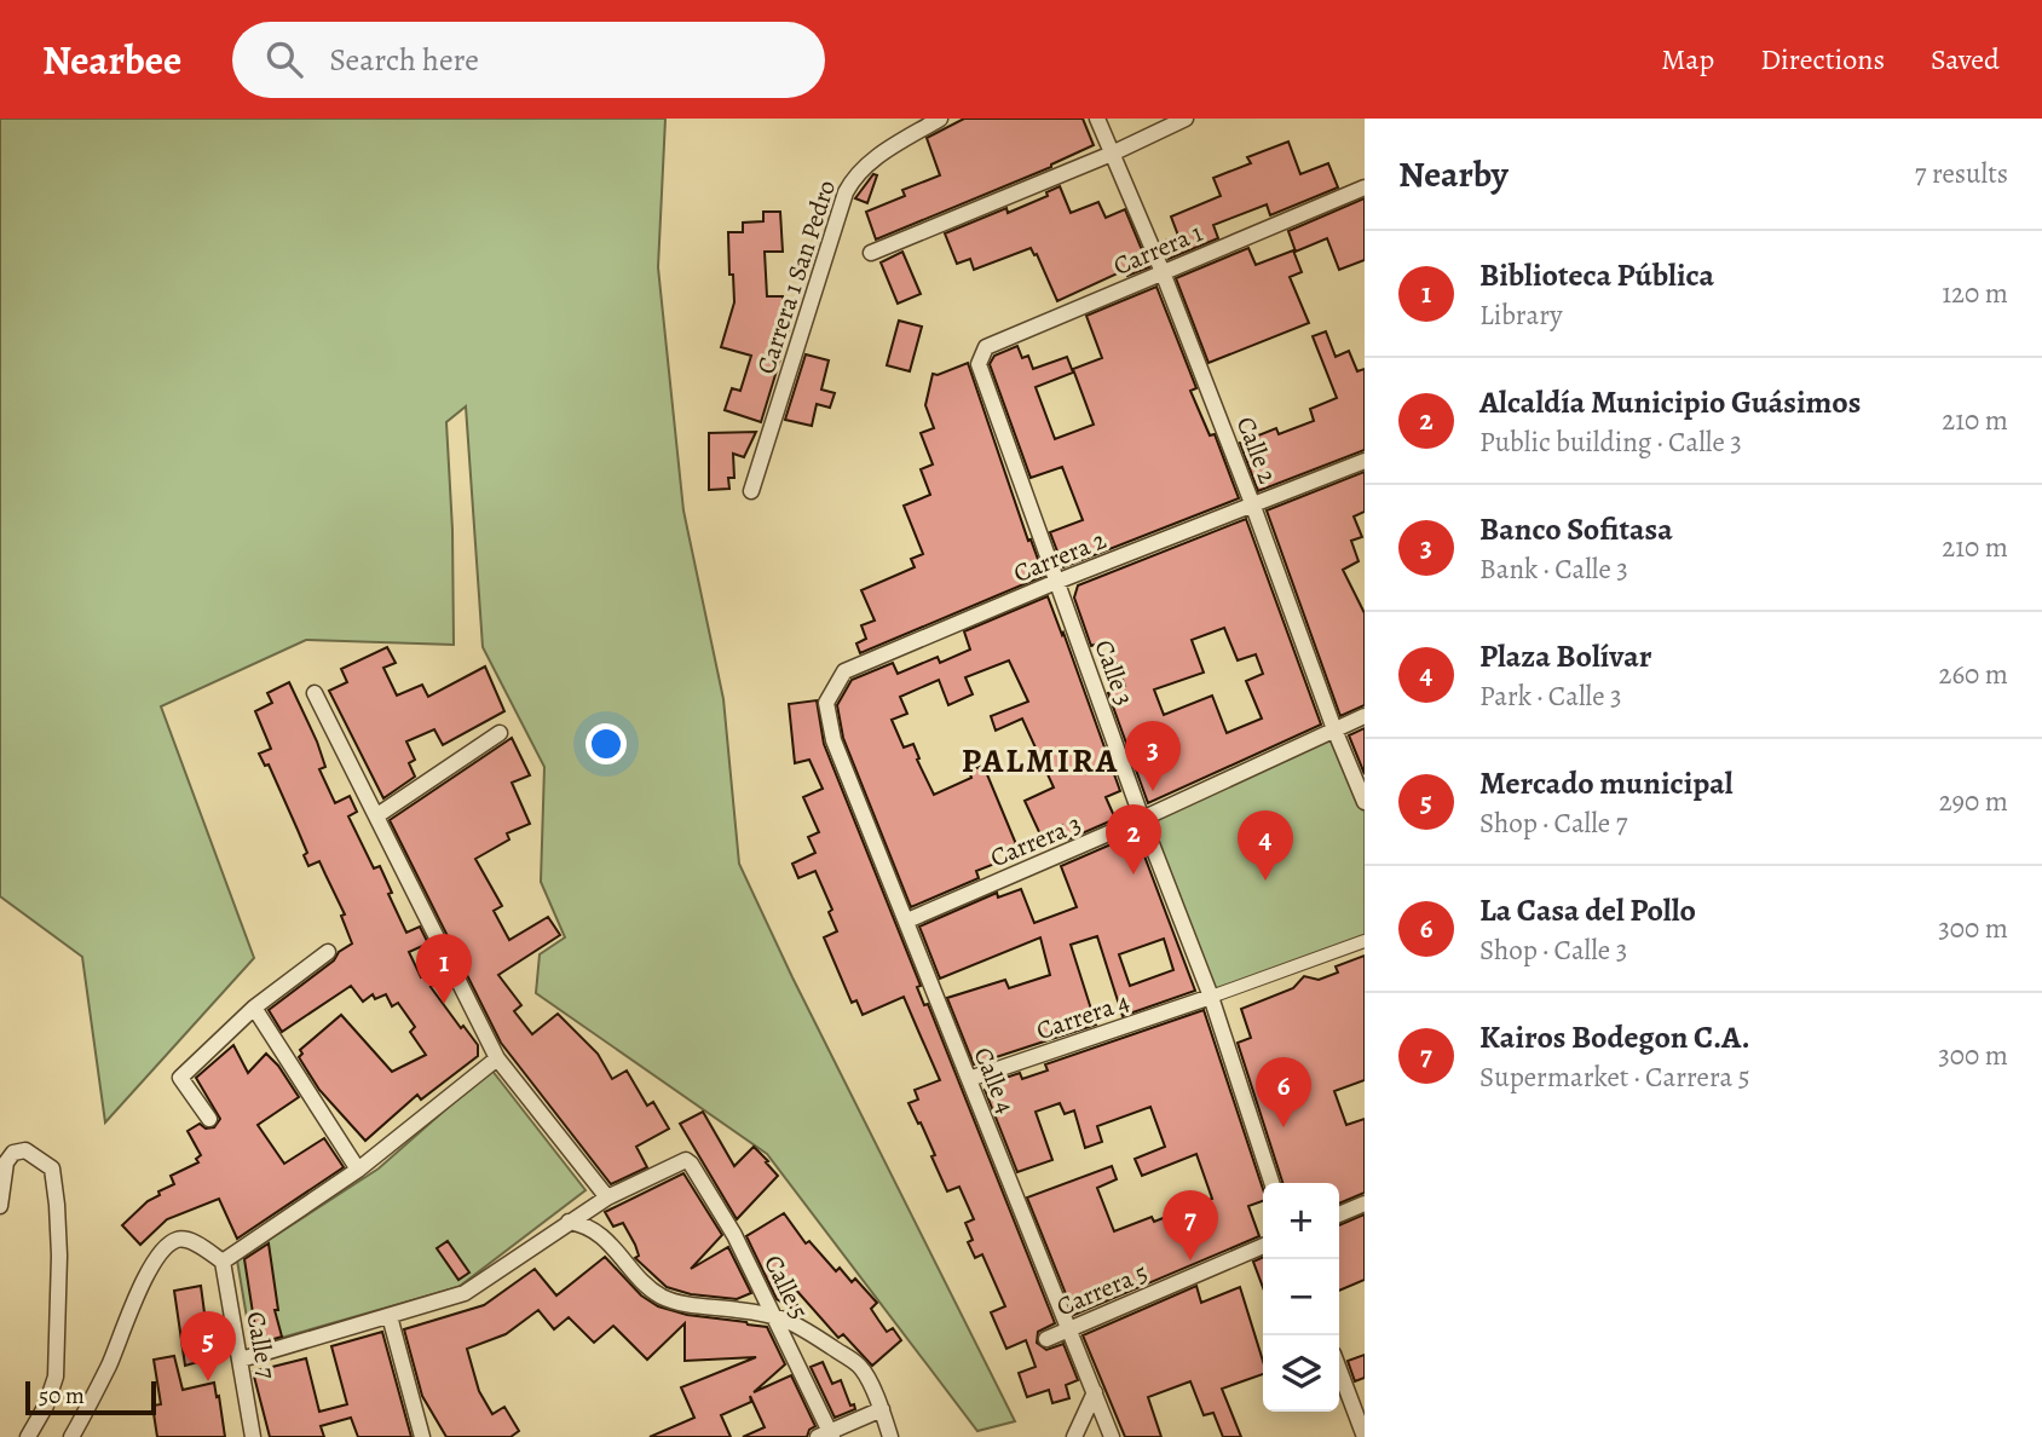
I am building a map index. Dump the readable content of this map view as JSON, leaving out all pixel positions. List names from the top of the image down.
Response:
{
  "streets": {
    "street": [
      "Carrera 1",
      "Carrera 1 San Pedro",
      "Calle 2",
      "Carrera 2",
      "Calle 3",
      "Carrera 3",
      "Carrera 4",
      "Calle 4",
      "Calle 5",
      "Carrera 5",
      "Calle 7"
    ]
  },
  "crossings": [
    ["Carrera 1", "Calle 2"],
    ["Carrera 1", "Calle 3"],
    ["Calle 2", "Carrera 2"],
    ["Calle 2", "Carrera 3"],
    ["Carrera 2", "Calle 3"],
    ["Carrera 2", "Calle 4"],
    ["Calle 3", "Carrera 3"],
    ["Calle 3", "Carrera 4"],
    ["Carrera 3", "Calle 4"],
    ["Carrera 4", "Calle 4"],
    ["Calle 4", "Carrera 5"]
  ],
  "districts": ["PALMIRA"],
  "scale_bar": "50 m",
  "page": {
    "header": "Nearbee",
    "search": "Search here",
    "nav": ["Map", "Directions", "Saved"],
    "heading": ["Nearby", "7 results"],
    "list": [
      {
        "mark": "1",
        "name": "Biblioteca Pública",
        "note": "Library",
        "value": "120 m"
      },
      {
        "mark": "2",
        "name": "Alcaldía Municipio Guásimos",
        "note": "Public building · Calle 3",
        "value": "210 m"
      },
      {
        "mark": "3",
        "name": "Banco Sofitasa",
        "note": "Bank · Calle 3",
        "value": "210 m"
      },
      {
        "mark": "4",
        "name": "Plaza Bolívar",
        "note": "Park · Calle 3",
        "value": "260 m"
      },
      {
        "mark": "5",
        "name": "Mercado municipal",
        "note": "Shop · Calle 7",
        "value": "290 m"
      },
      {
        "mark": "6",
        "name": "La Casa del Pollo",
        "note": "Shop · Calle 3",
        "value": "300 m"
      },
      {
        "mark": "7",
        "name": "Kairos Bodegon C.A.",
        "note": "Supermarket · Carrera 5",
        "value": "300 m"
      }
    ],
    "pins": [
      "3",
      "2",
      "4",
      "1",
      "6",
      "7",
      "5"
    ],
    "map_buttons": ["+", "−"],
    "scale": "50 m"
  }
}
